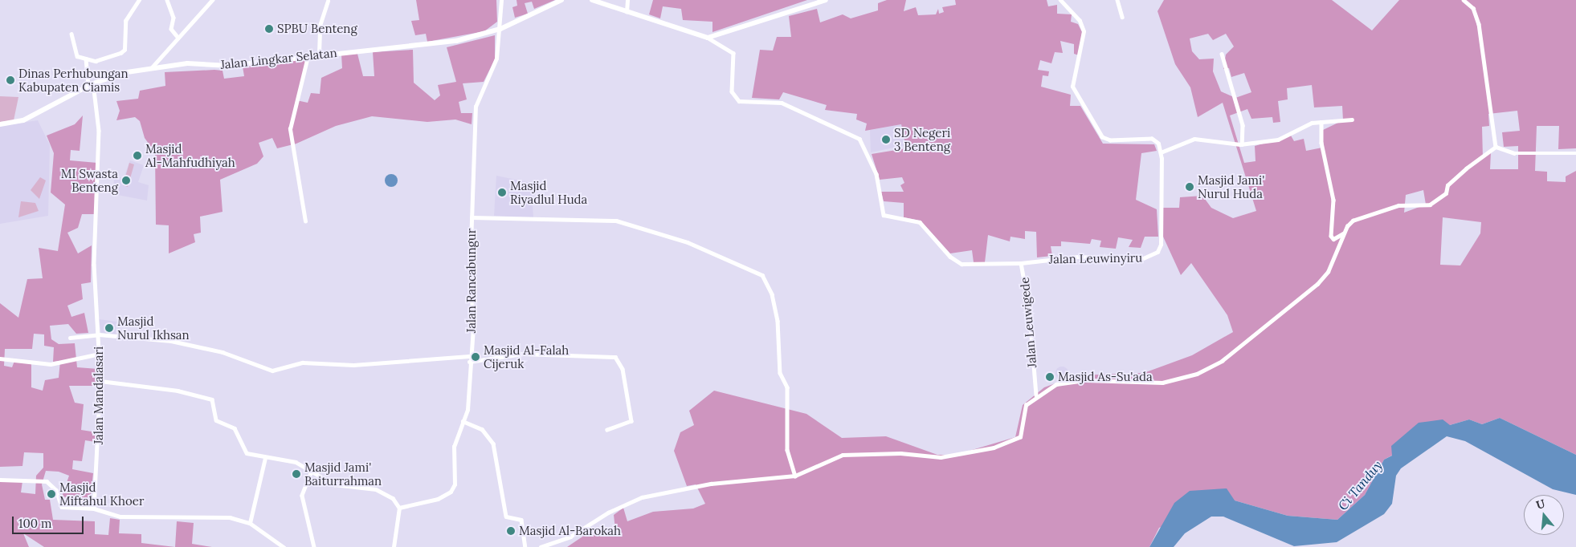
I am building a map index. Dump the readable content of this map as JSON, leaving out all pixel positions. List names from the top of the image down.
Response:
{
  "streets": {
    "street": [
      "Jalan Lingkar Selatan",
      "Jalan Leuwinyiru",
      "Jalan Rancabungur",
      "Jalan Leuwigede",
      "Jalan Mandalasari"
    ]
  },
  "crossings": [
    ["Jalan Lingkar Selatan", "Jalan Rancabungur"],
    ["Jalan Lingkar Selatan", "Jalan Mandalasari"],
    ["Jalan Leuwinyiru", "Jalan Leuwigede"]
  ],
  "water": ["Ci Tanduy"],
  "places": [
    "SPBU Benteng",
    "Dinas Perhubungan Kabupaten Ciamis",
    "SD Negeri 3 Benteng",
    "Masjid Al-Mahfudhiyah",
    "MI Swasta Benteng",
    "Masjid Jami' Nurul Huda",
    "Masjid Riyadlul Huda",
    "Masjid Nurul Ikhsan",
    "Masjid Al-Falah Cijeruk",
    "Masjid As-Su'ada",
    "Masjid Jami' Baiturrahman",
    "Masjid Miftahul Khoer",
    "Masjid Al-Barokah"
  ],
  "scale_bar": "100 m",
  "north": "top"
}
